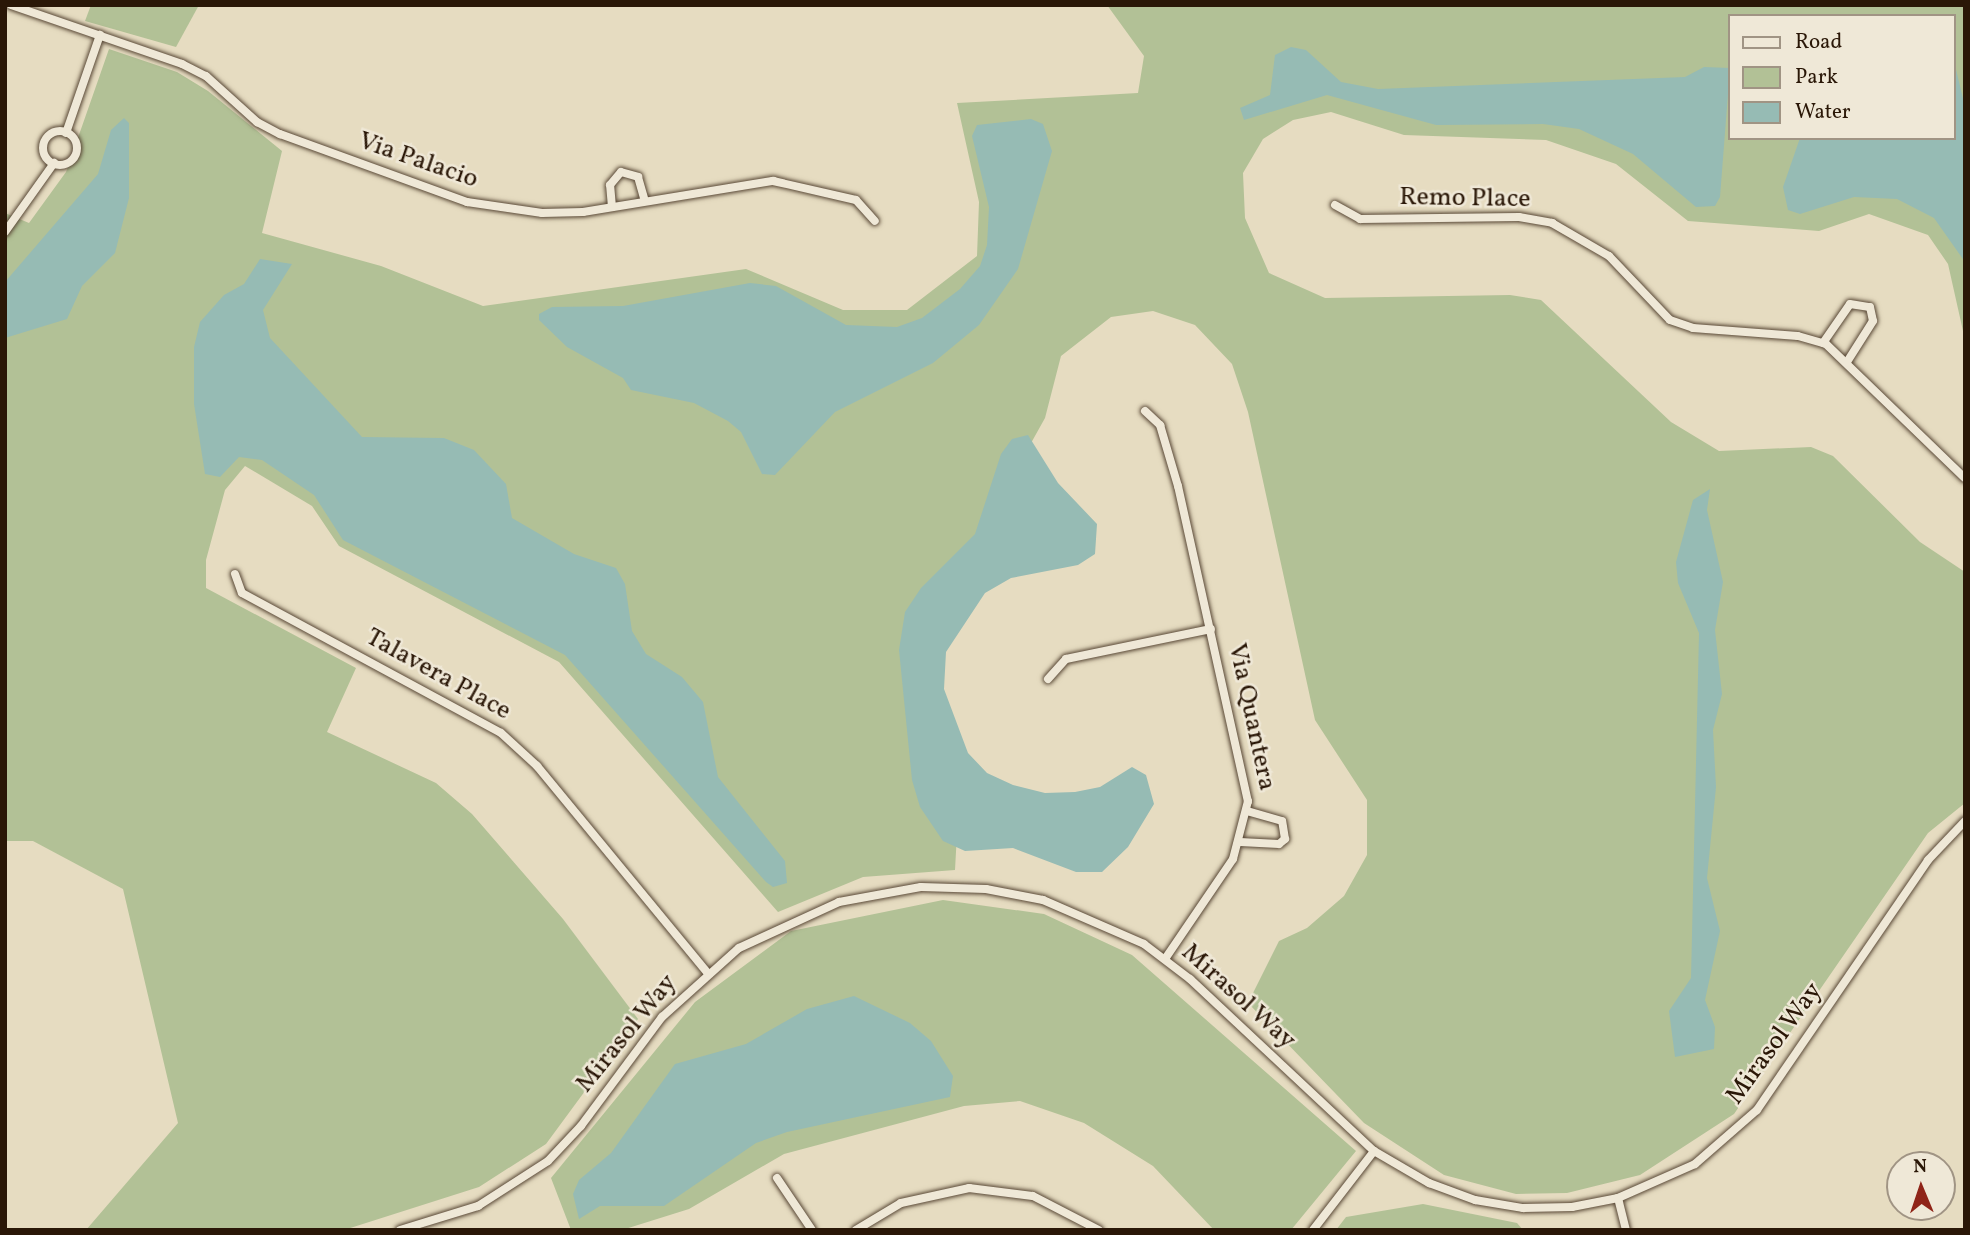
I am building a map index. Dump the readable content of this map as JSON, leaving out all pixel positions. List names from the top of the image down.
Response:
{
  "streets": {
    "street": [
      "Via Palacio",
      "Remo Place",
      "Talavera Place",
      "Via Quantera",
      "Mirasol Way"
    ]
  },
  "crossings": [
    ["Talavera Place", "Mirasol Way"],
    ["Via Quantera", "Mirasol Way"]
  ],
  "legend": ["Road", "Park", "Water"],
  "north": "top"
}
